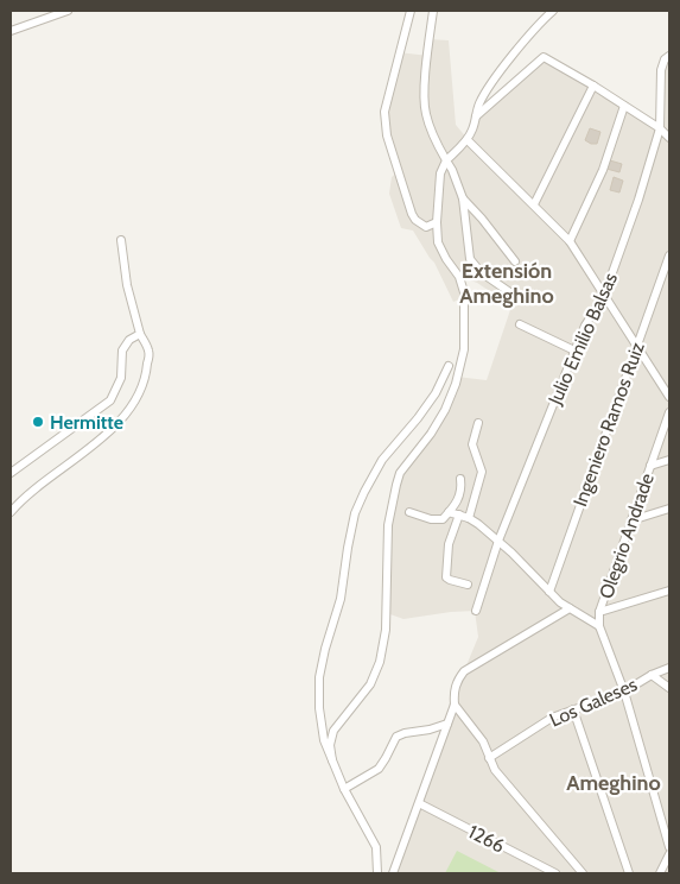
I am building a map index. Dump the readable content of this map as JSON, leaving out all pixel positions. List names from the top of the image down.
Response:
{
  "streets": {
    "street": [
      "Julio Emilio Balsas",
      "Ingeniero Ramos Ruiz",
      "Olegrio Andrade",
      "Los Galeses",
      "1266"
    ]
  },
  "districts": ["Extensión Ameghino", "Ameghino"],
  "places": ["Hermitte"]
}
